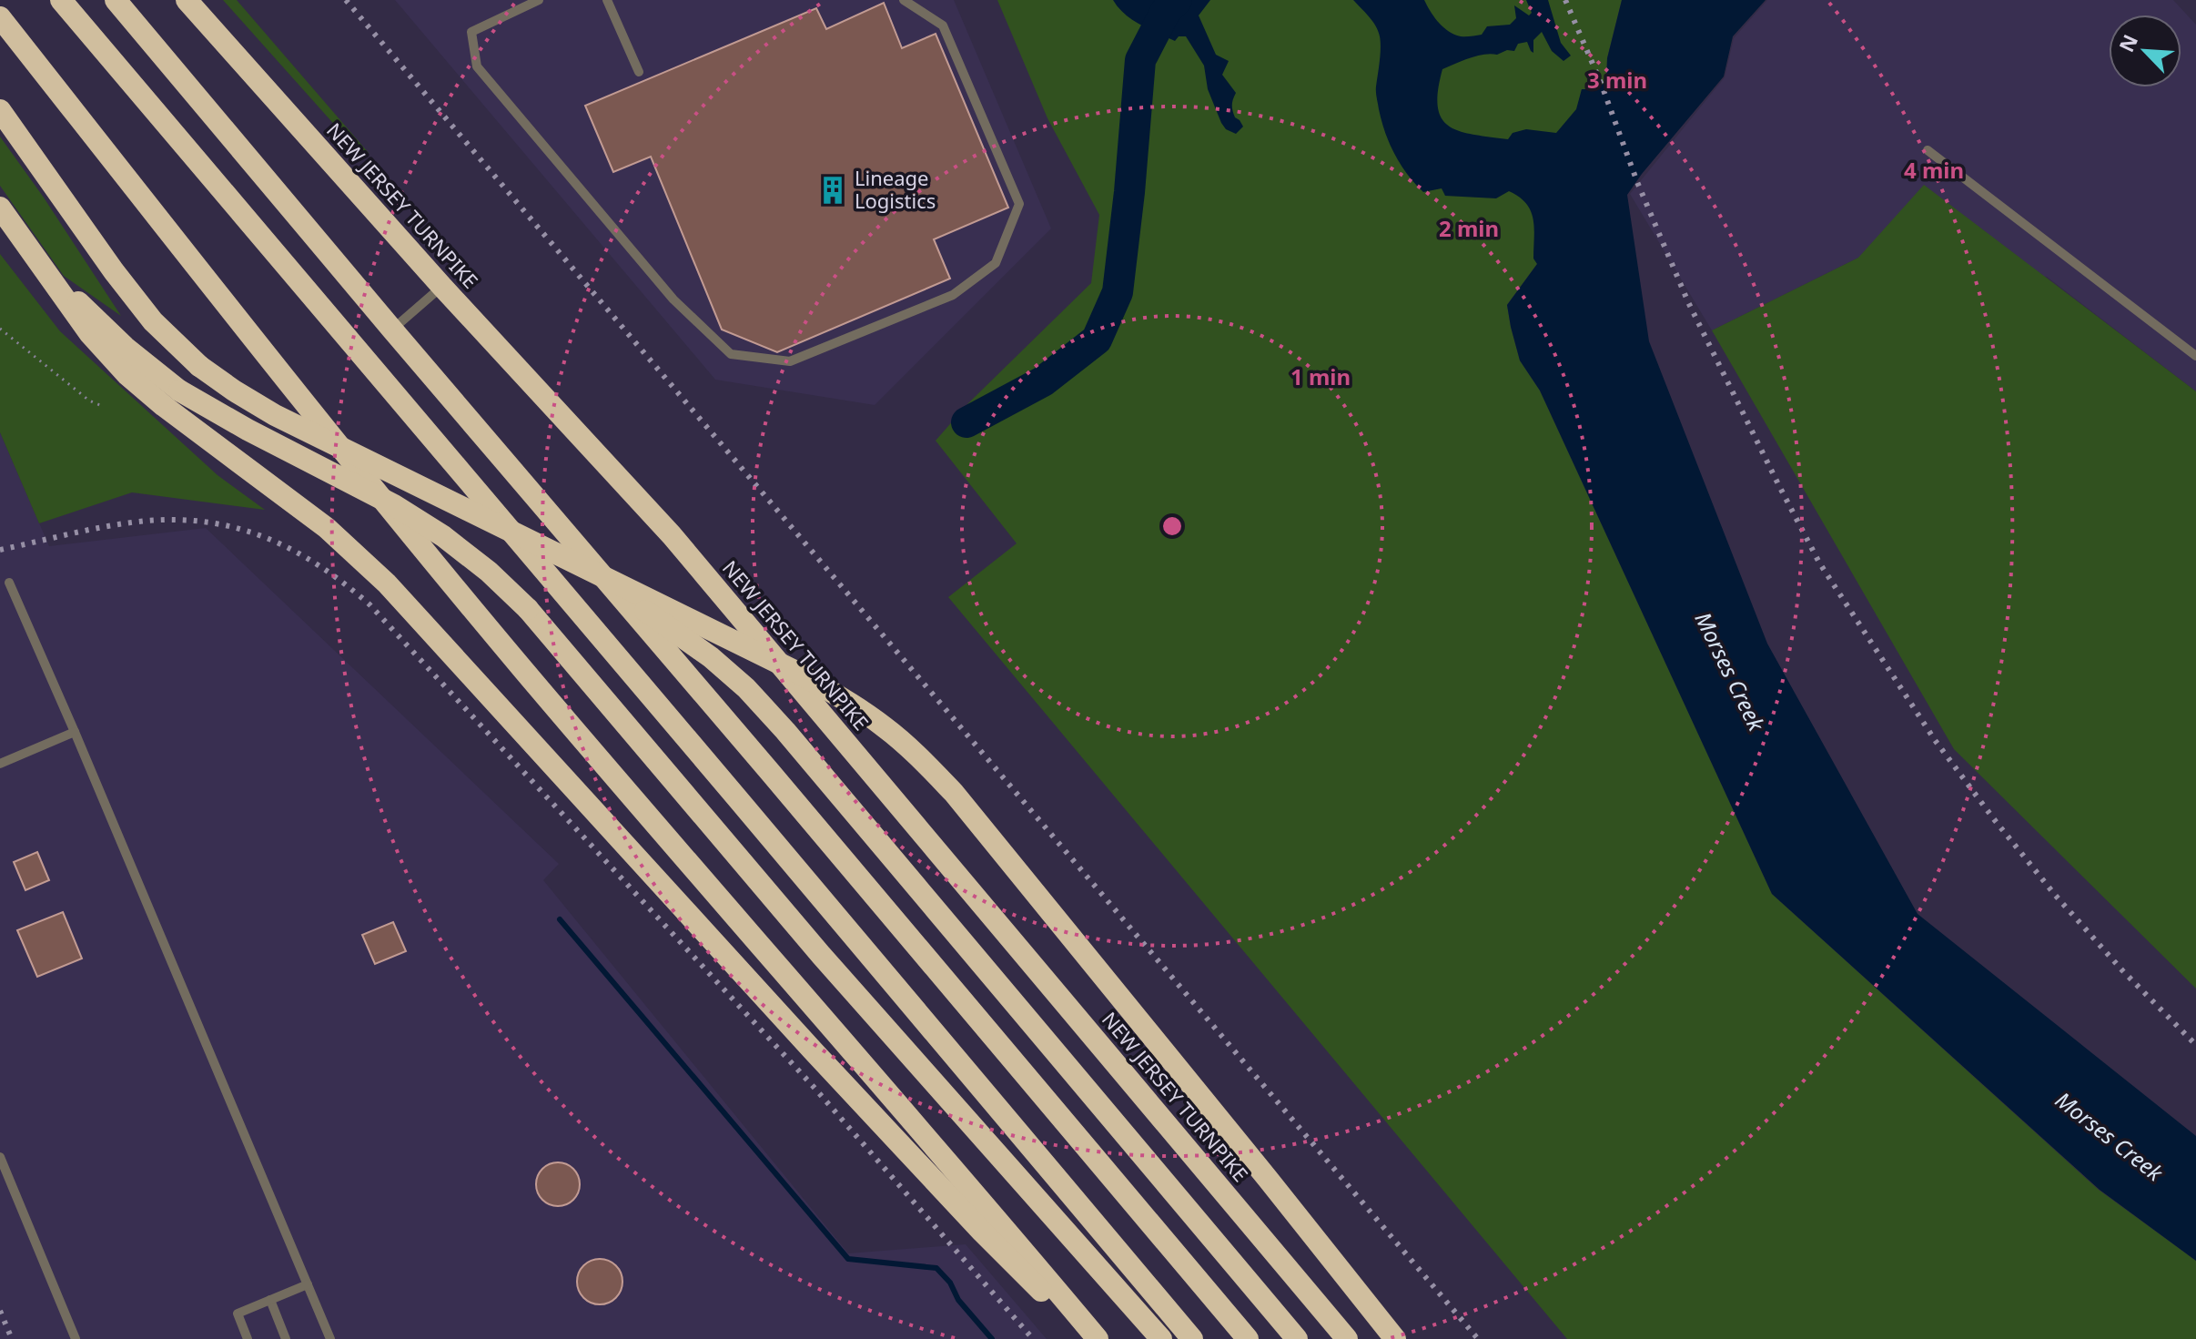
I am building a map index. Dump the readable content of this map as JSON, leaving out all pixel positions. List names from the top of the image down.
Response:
{
  "streets": {
    "highway": ["NEW JERSEY TURNPIKE"]
  },
  "water": ["Morses Creek"],
  "places": {
    "building": ["Lineage Logistics"]
  },
  "north": "top left",
  "rings": [
    "3 min",
    "4 min",
    "2 min",
    "1 min"
  ]
}
